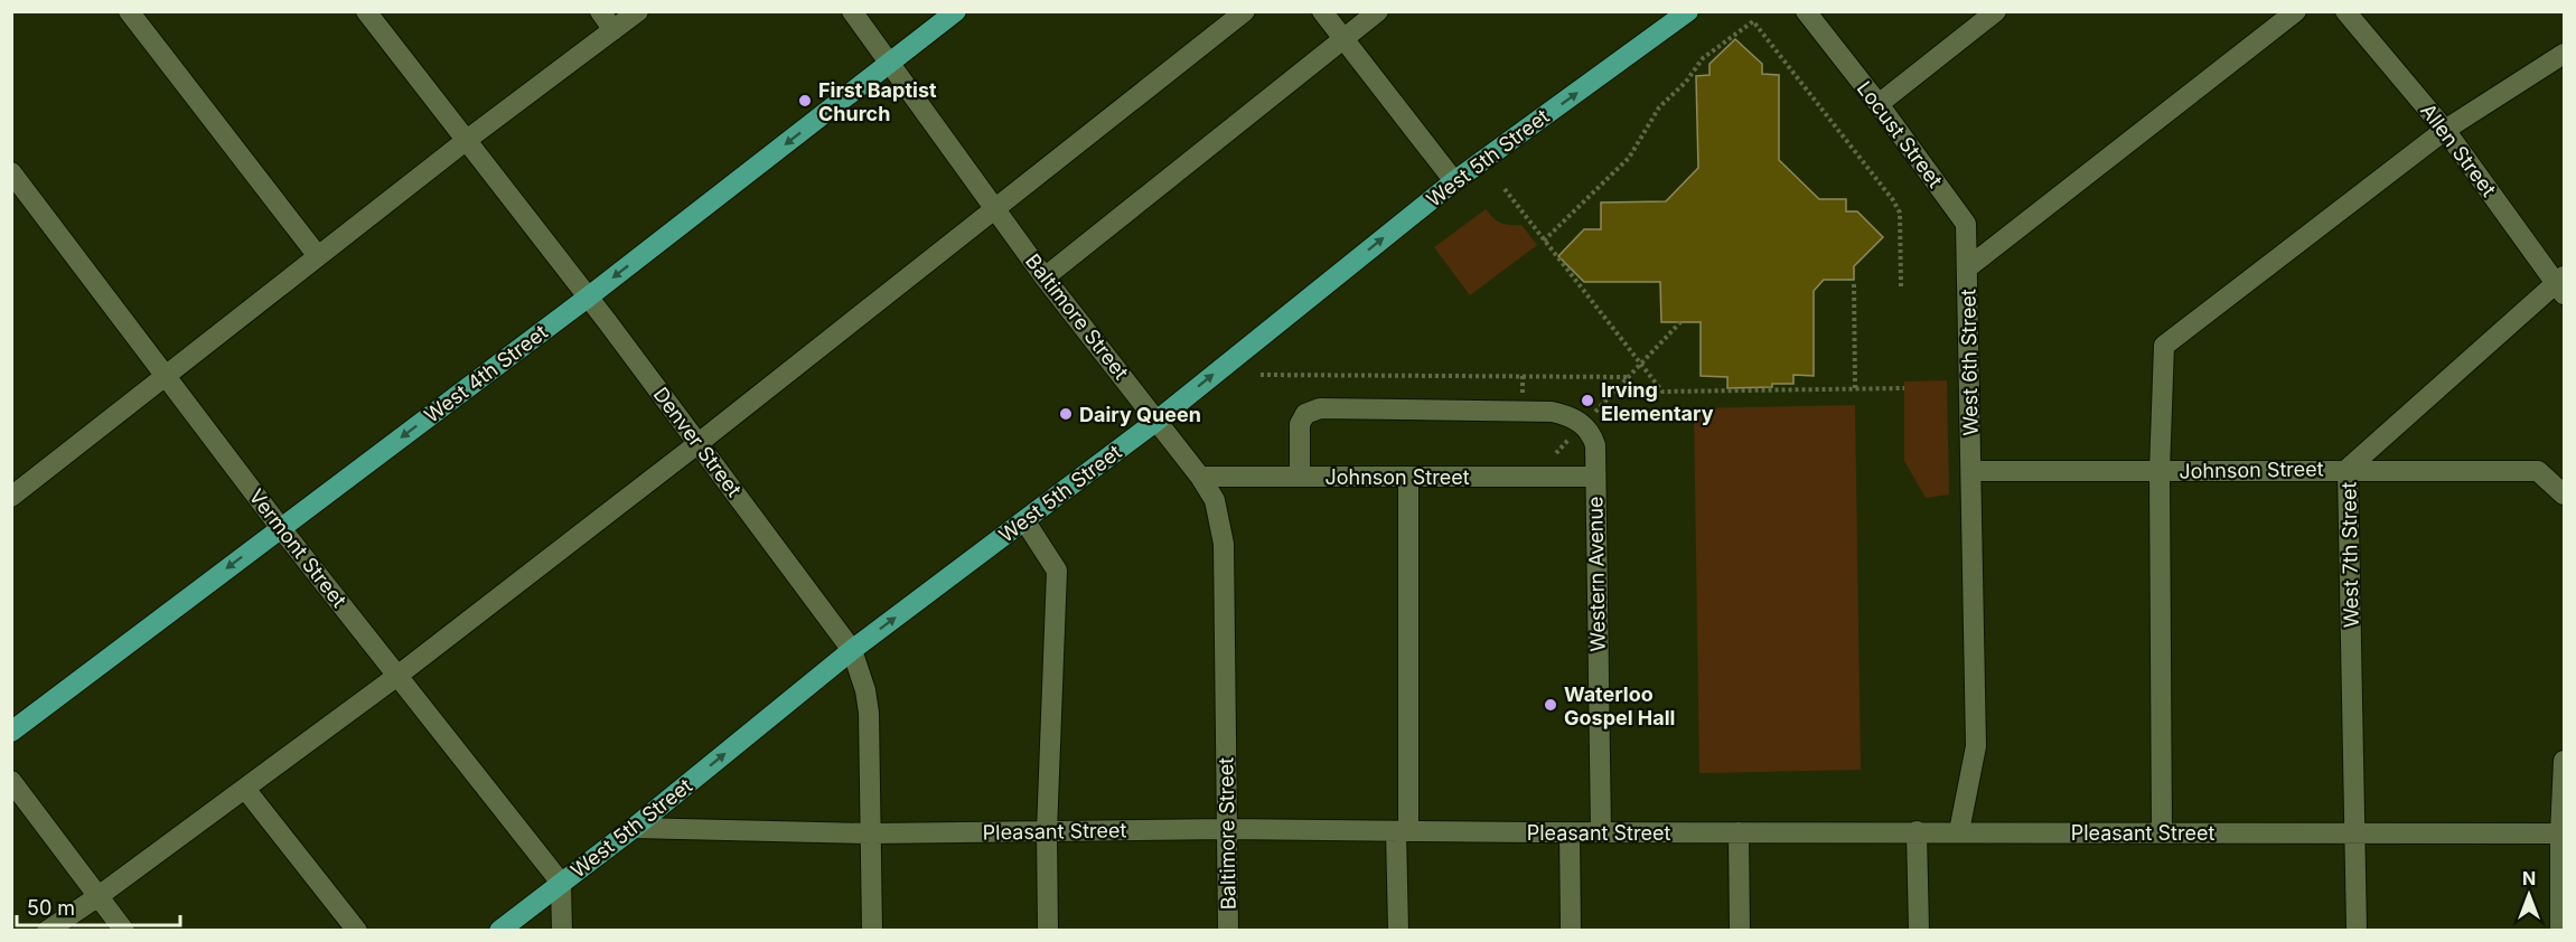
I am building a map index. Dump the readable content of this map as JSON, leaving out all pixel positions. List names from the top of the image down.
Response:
{
  "streets": {
    "main road": ["West 5th Street", "West 4th Street"],
    "street": [
      "Locust Street",
      "Allen Street",
      "Baltimore Street",
      "West 6th Street",
      "Denver Street",
      "Johnson Street",
      "Vermont Street",
      "West 7th Street",
      "Western Avenue",
      "Pleasant Street"
    ]
  },
  "crossings": [
    ["Locust Street", "West 6th Street"],
    ["Allen Street", "West 7th Street"],
    ["West 5th Street", "Baltimore Street"],
    ["West 5th Street", "Denver Street"],
    ["West 5th Street", "Vermont Street"],
    ["West 5th Street", "Pleasant Street"],
    ["Baltimore Street", "West 4th Street"],
    ["Baltimore Street", "Johnson Street"],
    ["Baltimore Street", "Pleasant Street"],
    ["West 6th Street", "Johnson Street"],
    ["West 6th Street", "Pleasant Street"],
    ["West 4th Street", "Denver Street"],
    ["West 4th Street", "Vermont Street"],
    ["Denver Street", "Pleasant Street"],
    ["Johnson Street", "West 7th Street"],
    ["Johnson Street", "Western Avenue"],
    ["West 7th Street", "Pleasant Street"],
    ["Western Avenue", "Pleasant Street"]
  ],
  "one_way": ["West 5th Street", "West 4th Street"],
  "places": [
    "First Baptist Church",
    "Irving Elementary",
    "Dairy Queen",
    "Waterloo Gospel Hall"
  ],
  "scale_bar": "50 m",
  "north": "top"
}
